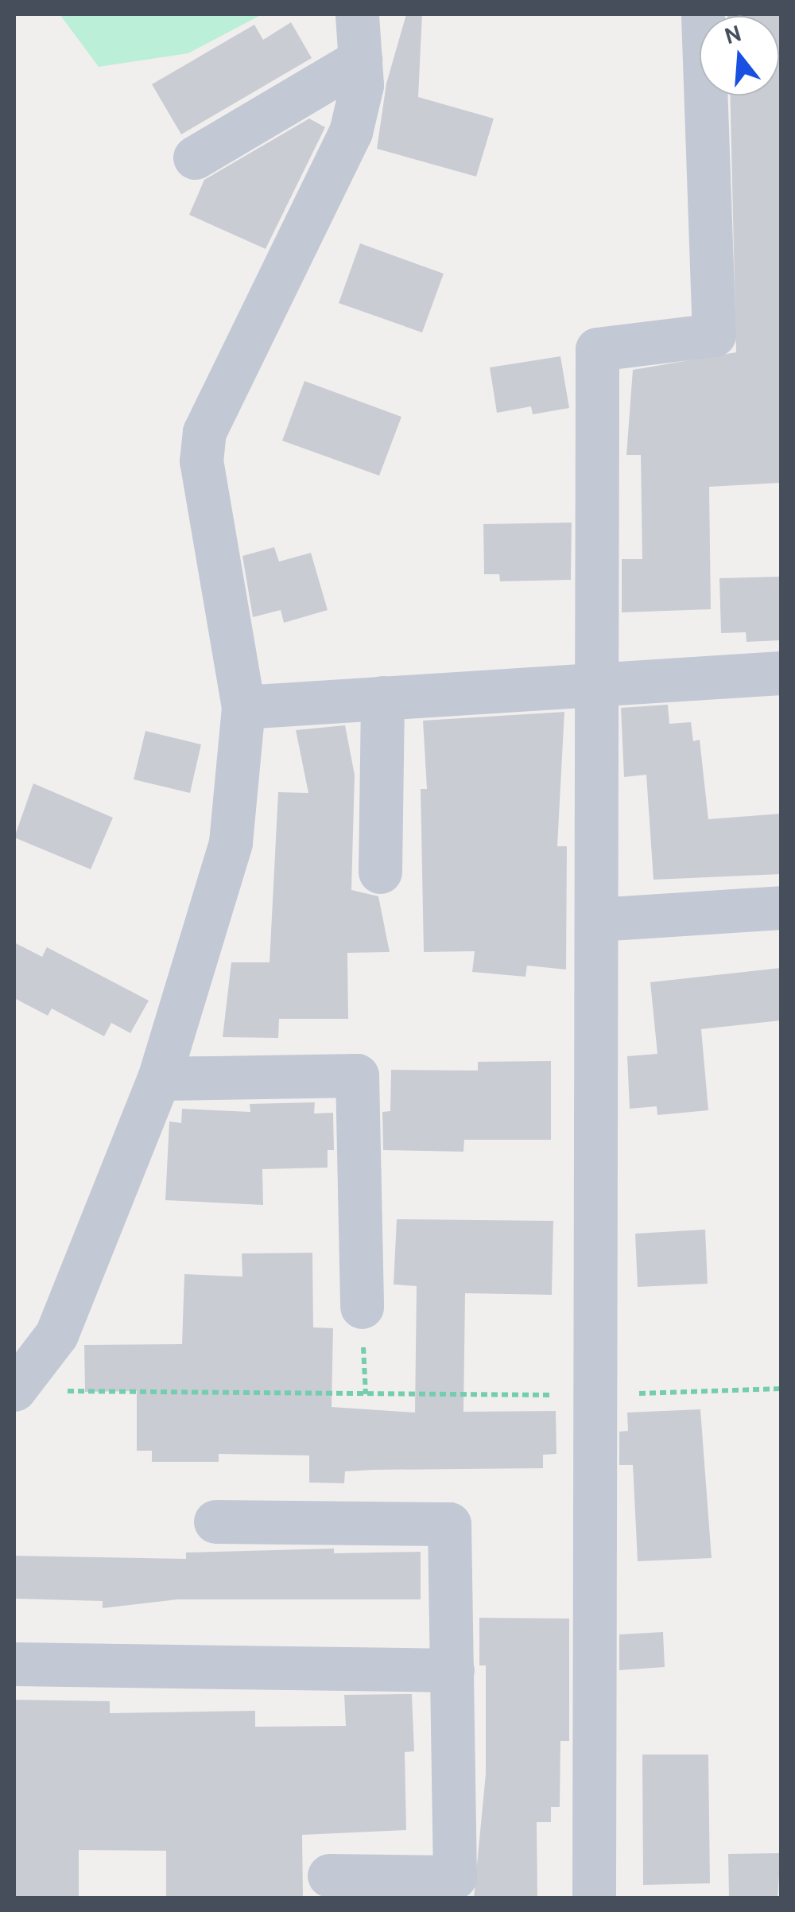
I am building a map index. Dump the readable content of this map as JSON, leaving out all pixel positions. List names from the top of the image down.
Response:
{
  "north": "top"
}
